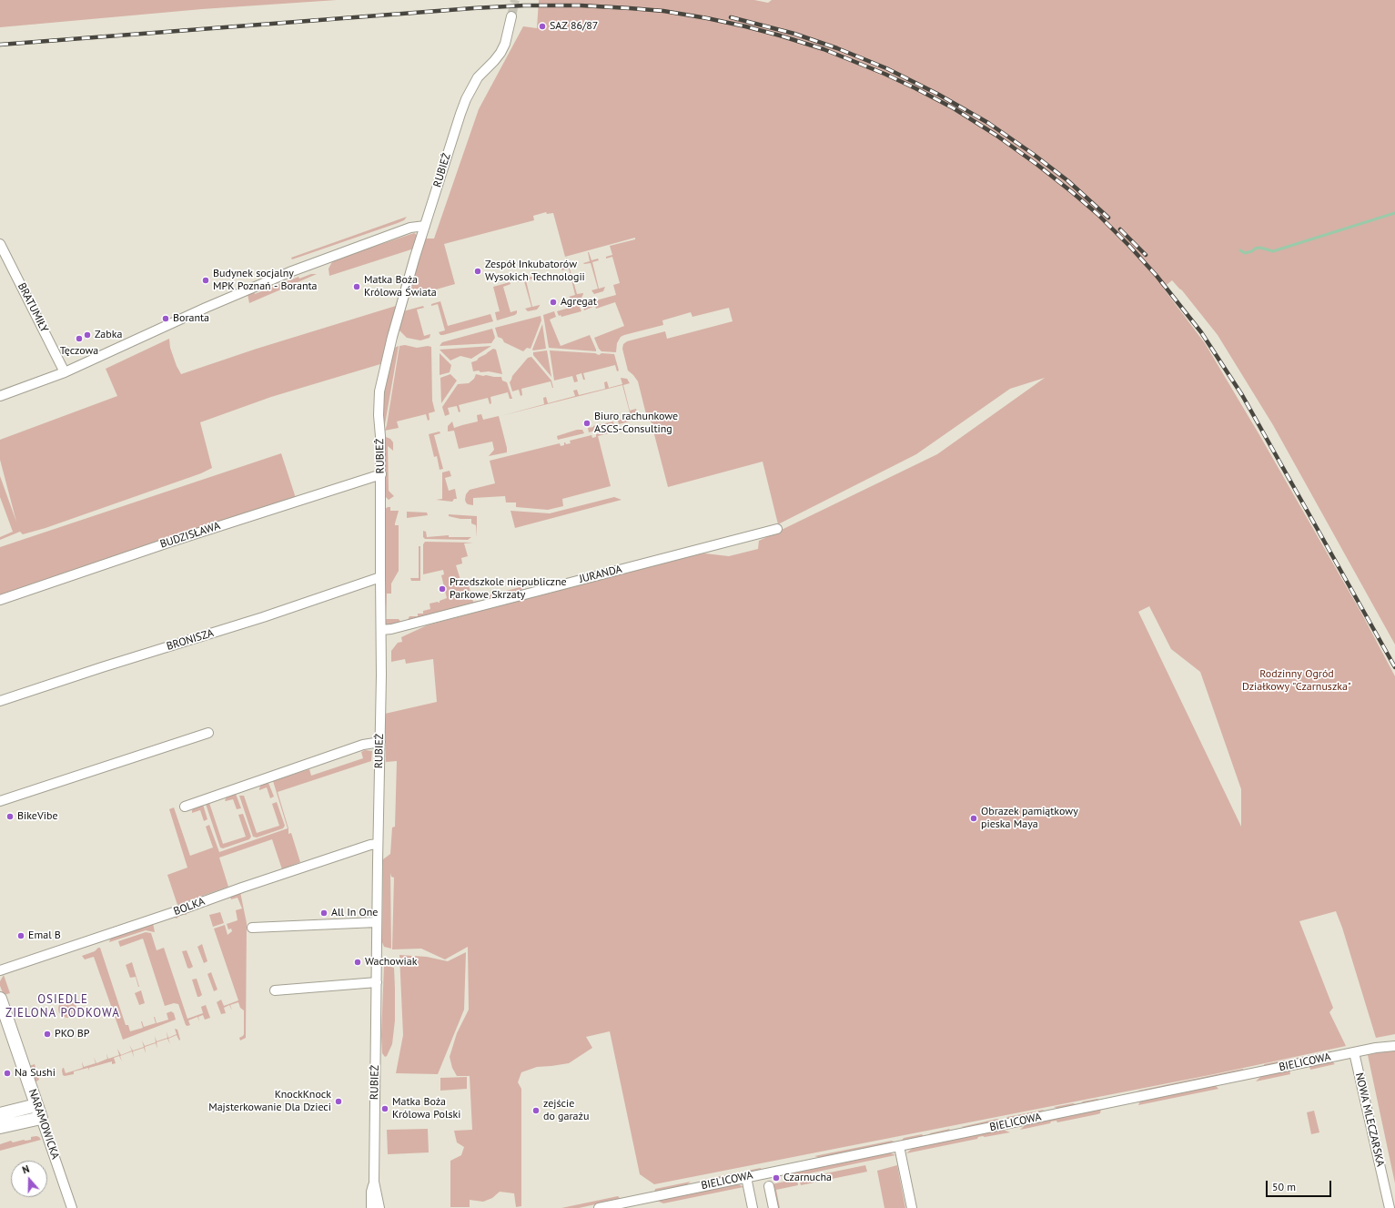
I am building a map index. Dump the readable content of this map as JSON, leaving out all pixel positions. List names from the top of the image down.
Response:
{
  "streets": {
    "street": [
      "RUBIEŻ",
      "BRATUMIŁY",
      "BUDZISŁAWA",
      "JURANDA",
      "BRONISZA",
      "BOLKA",
      "BIELICOWA",
      "NOWA MLECZARSKA",
      "NARAMOWICKA"
    ]
  },
  "crossings": [
    ["RUBIEŻ", "BUDZISŁAWA"],
    ["RUBIEŻ", "JURANDA"],
    ["RUBIEŻ", "BRONISZA"],
    ["RUBIEŻ", "BOLKA"],
    ["BIELICOWA", "NOWA MLECZARSKA"]
  ],
  "districts": ["OSIEDLE ZIELONA PODKOWA"],
  "parks": ["Rodzinny Ogród Działkowy \"Czarnuszka\""],
  "places": [
    "SAZ 86/87",
    "Zespół Inkubatorów Wysokich Technologii",
    "Budynek socjalny MPK Poznań - Boranta",
    "Matka Boża Królowa Świata",
    "Agregat",
    "Boranta",
    "Zabka",
    "Tęczowa",
    "Biuro rachunkowe ASCS-Consulting",
    "Przedszkole niepubliczne Parkowe Skrzaty",
    "BikeVibe",
    "Obrazek pamiątkowy pieska Maya",
    "All In One",
    "Emal B",
    "Wachowiak",
    "PKO BP",
    "Na Sushi",
    "KnockKnock Majsterkowanie Dla Dzieci",
    "Matka Boża Królowa Polski",
    "zejście do garażu",
    "Czarnucha"
  ],
  "scale_bar": "50 m",
  "north": "top"
}
